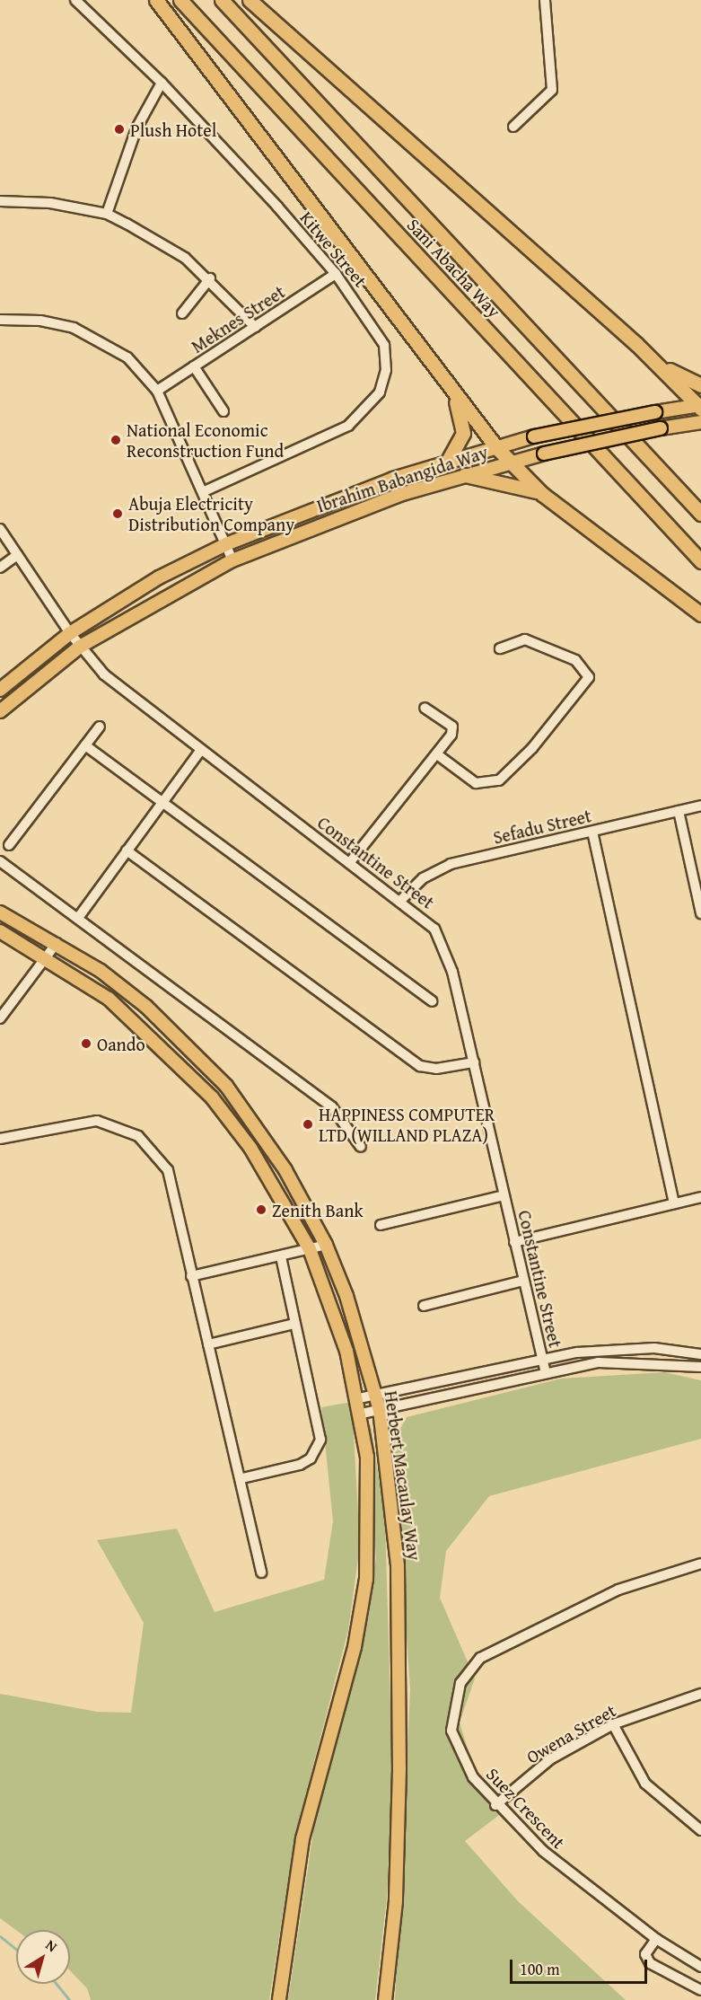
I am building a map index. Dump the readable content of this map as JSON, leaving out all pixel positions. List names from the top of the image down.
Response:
{
  "streets": {
    "highway": ["Sani Abacha Way"],
    "main road": ["Ibrahim Babangida Way", "Herbert Macaulay Way"],
    "street": [
      "Kitwe Street",
      "Meknes Street",
      "Sefadu Street",
      "Constantine Street",
      "Owena Street",
      "Suez Crescent"
    ]
  },
  "crossings": [
    ["Kitwe Street", "Meknes Street"],
    ["Ibrahim Babangida Way", "Constantine Street"],
    ["Sefadu Street", "Constantine Street"],
    ["Owena Street", "Suez Crescent"]
  ],
  "places": [
    "Plush Hotel",
    "National Economic Reconstruction Fund",
    "Abuja Electricity Distribution Company",
    "Oando",
    "HAPPINESS COMPUTER LTD (WILLAND PLAZA)",
    "Zenith Bank"
  ],
  "scale_bar": "100 m",
  "north": "top right"
}
